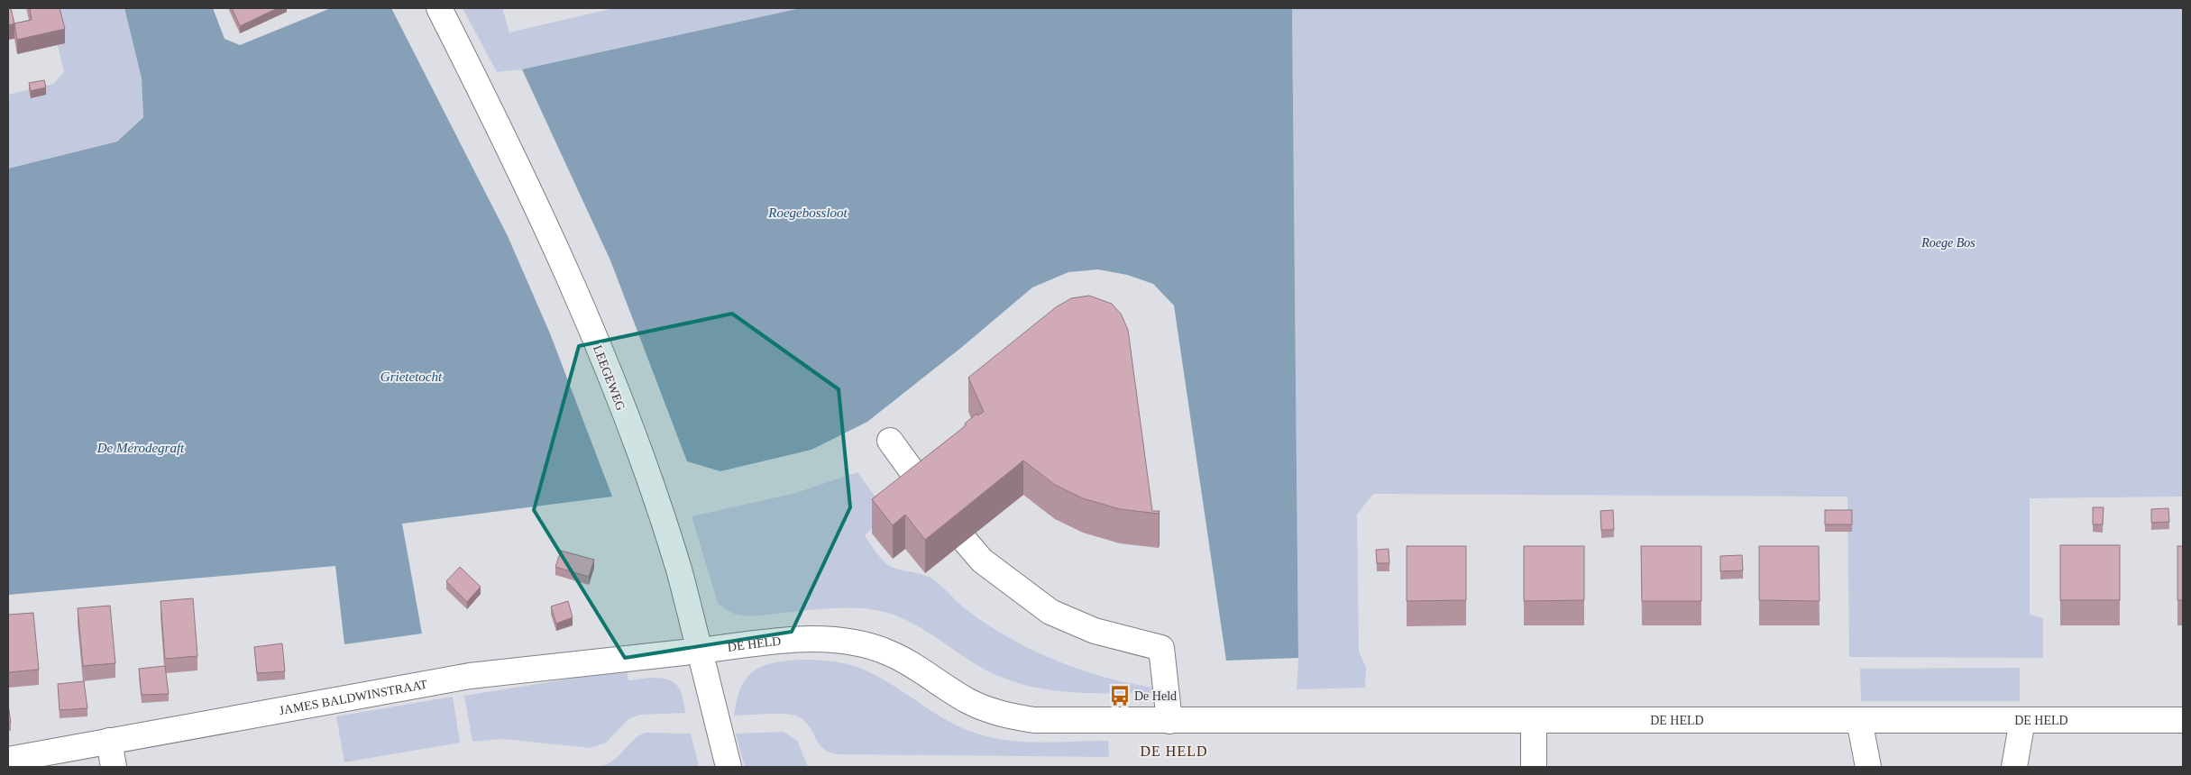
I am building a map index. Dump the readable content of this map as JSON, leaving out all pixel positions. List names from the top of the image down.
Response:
{
  "streets": {
    "main road": ["LEEGEWEG", "DE HELD", "JAMES BALDWINSTRAAT"]
  },
  "crossings": [
    ["LEEGEWEG", "DE HELD"],
    ["LEEGEWEG", "JAMES BALDWINSTRAAT"],
    ["DE HELD", "JAMES BALDWINSTRAAT"]
  ],
  "districts": ["DE HELD"],
  "water": ["Roegebossloot", "Grietetocht", "De Mérodegraft"],
  "parks": ["Roege Bos"],
  "places": {
    "bus stop": ["De Held"]
  }
}
